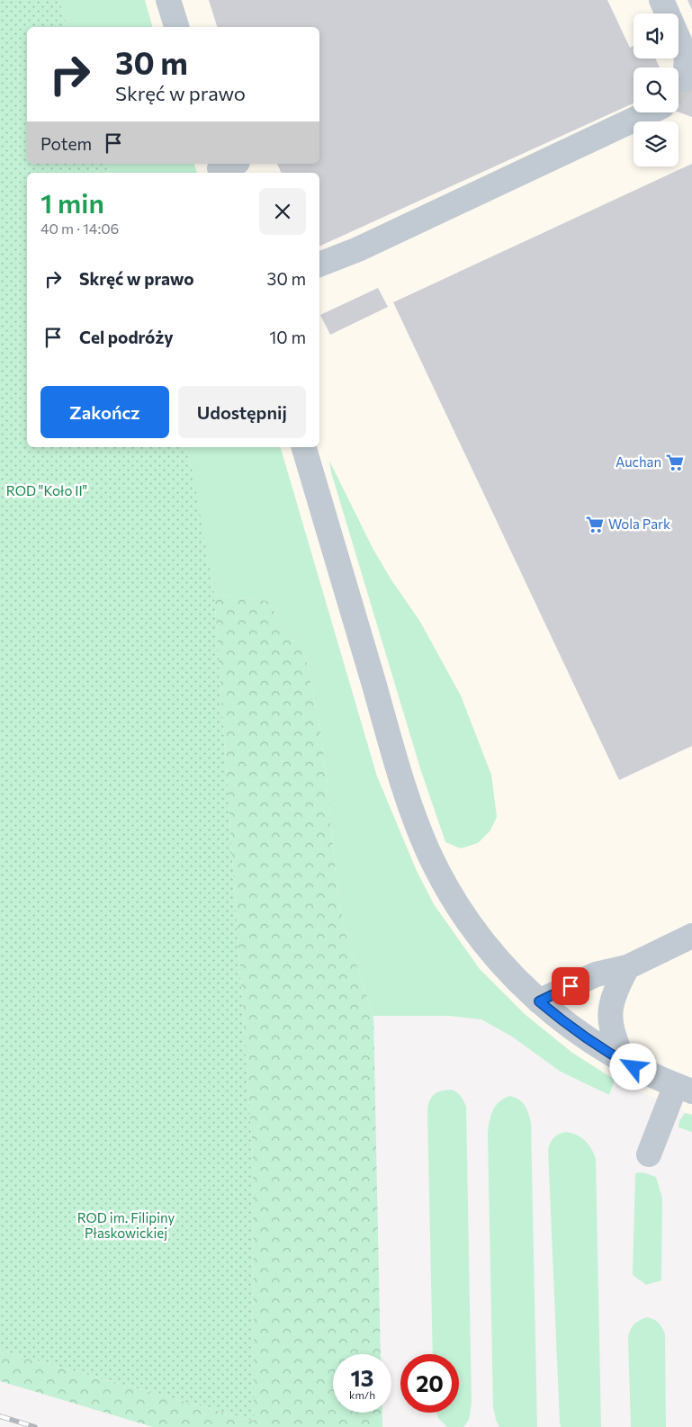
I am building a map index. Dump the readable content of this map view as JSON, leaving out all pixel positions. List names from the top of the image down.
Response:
{
  "parks": ["ROD \"Koło II\"", "ROD im. Filipiny Płaskowickiej"],
  "places": {
    "supermarket": ["Auchan", "Wola Park"]
  },
  "page": {
    "turn": ["30 m", "Skręć w prawo"],
    "then": "Potem",
    "heading": ["1 min", "40 m · 14:06"],
    "list": [
      {
        "name": "Skręć w prawo",
        "value": "30 m"
      },
      {
        "name": "Cel podróży",
        "value": "10 m"
      }
    ],
    "buttons": ["Zakończ", "Udostępnij"],
    "speed": "13 km/h",
    "limit": "20"
  }
}
